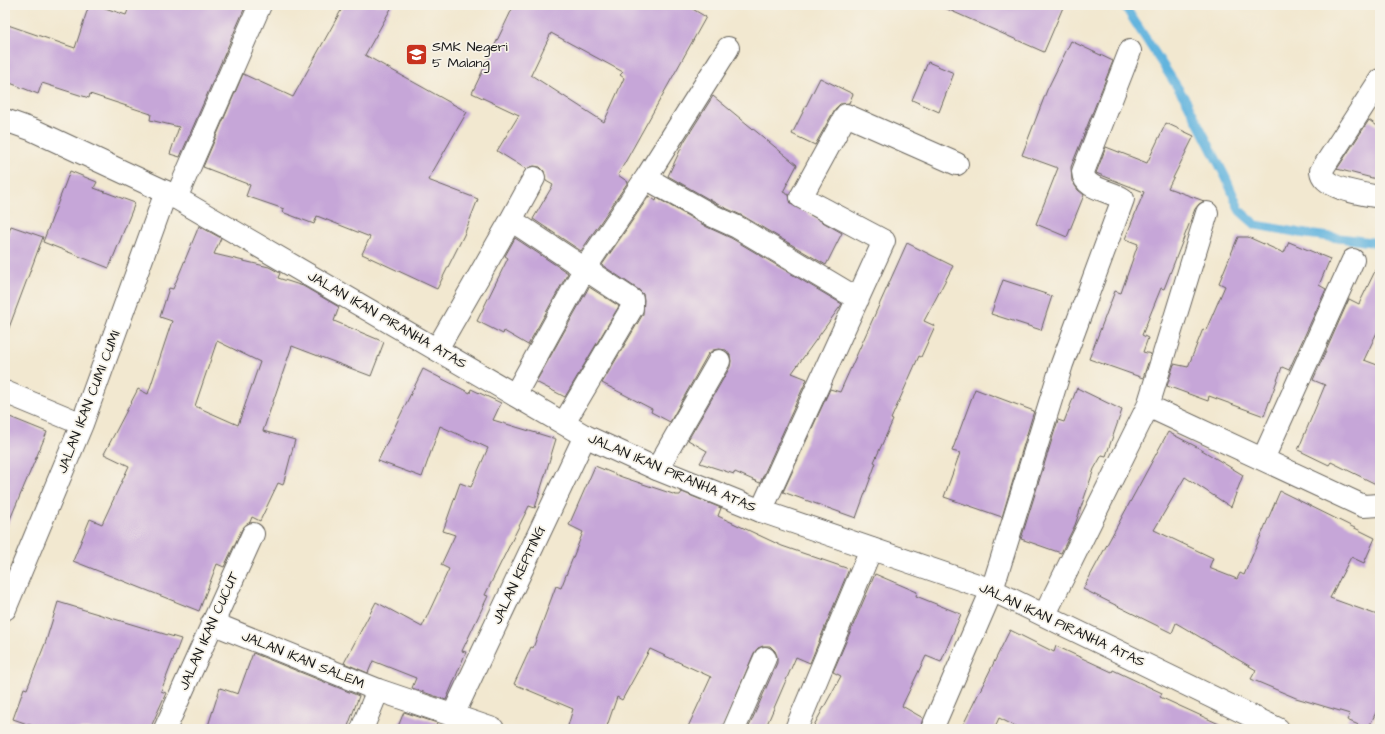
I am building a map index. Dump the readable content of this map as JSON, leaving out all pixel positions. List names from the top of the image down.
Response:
{
  "streets": {
    "street": [
      "JALAN IKAN PIRANHA ATAS",
      "JALAN IKAN CUMI CUMI",
      "JALAN KEPITING",
      "JALAN IKAN CUCUT",
      "JALAN IKAN SALEM"
    ]
  },
  "crossings": [
    ["JALAN IKAN PIRANHA ATAS", "JALAN IKAN CUMI CUMI"],
    ["JALAN IKAN PIRANHA ATAS", "JALAN KEPITING"],
    ["JALAN IKAN CUCUT", "JALAN IKAN SALEM"]
  ],
  "places": {
    "school or university": ["SMK Negeri 5 Malang"]
  }
}
